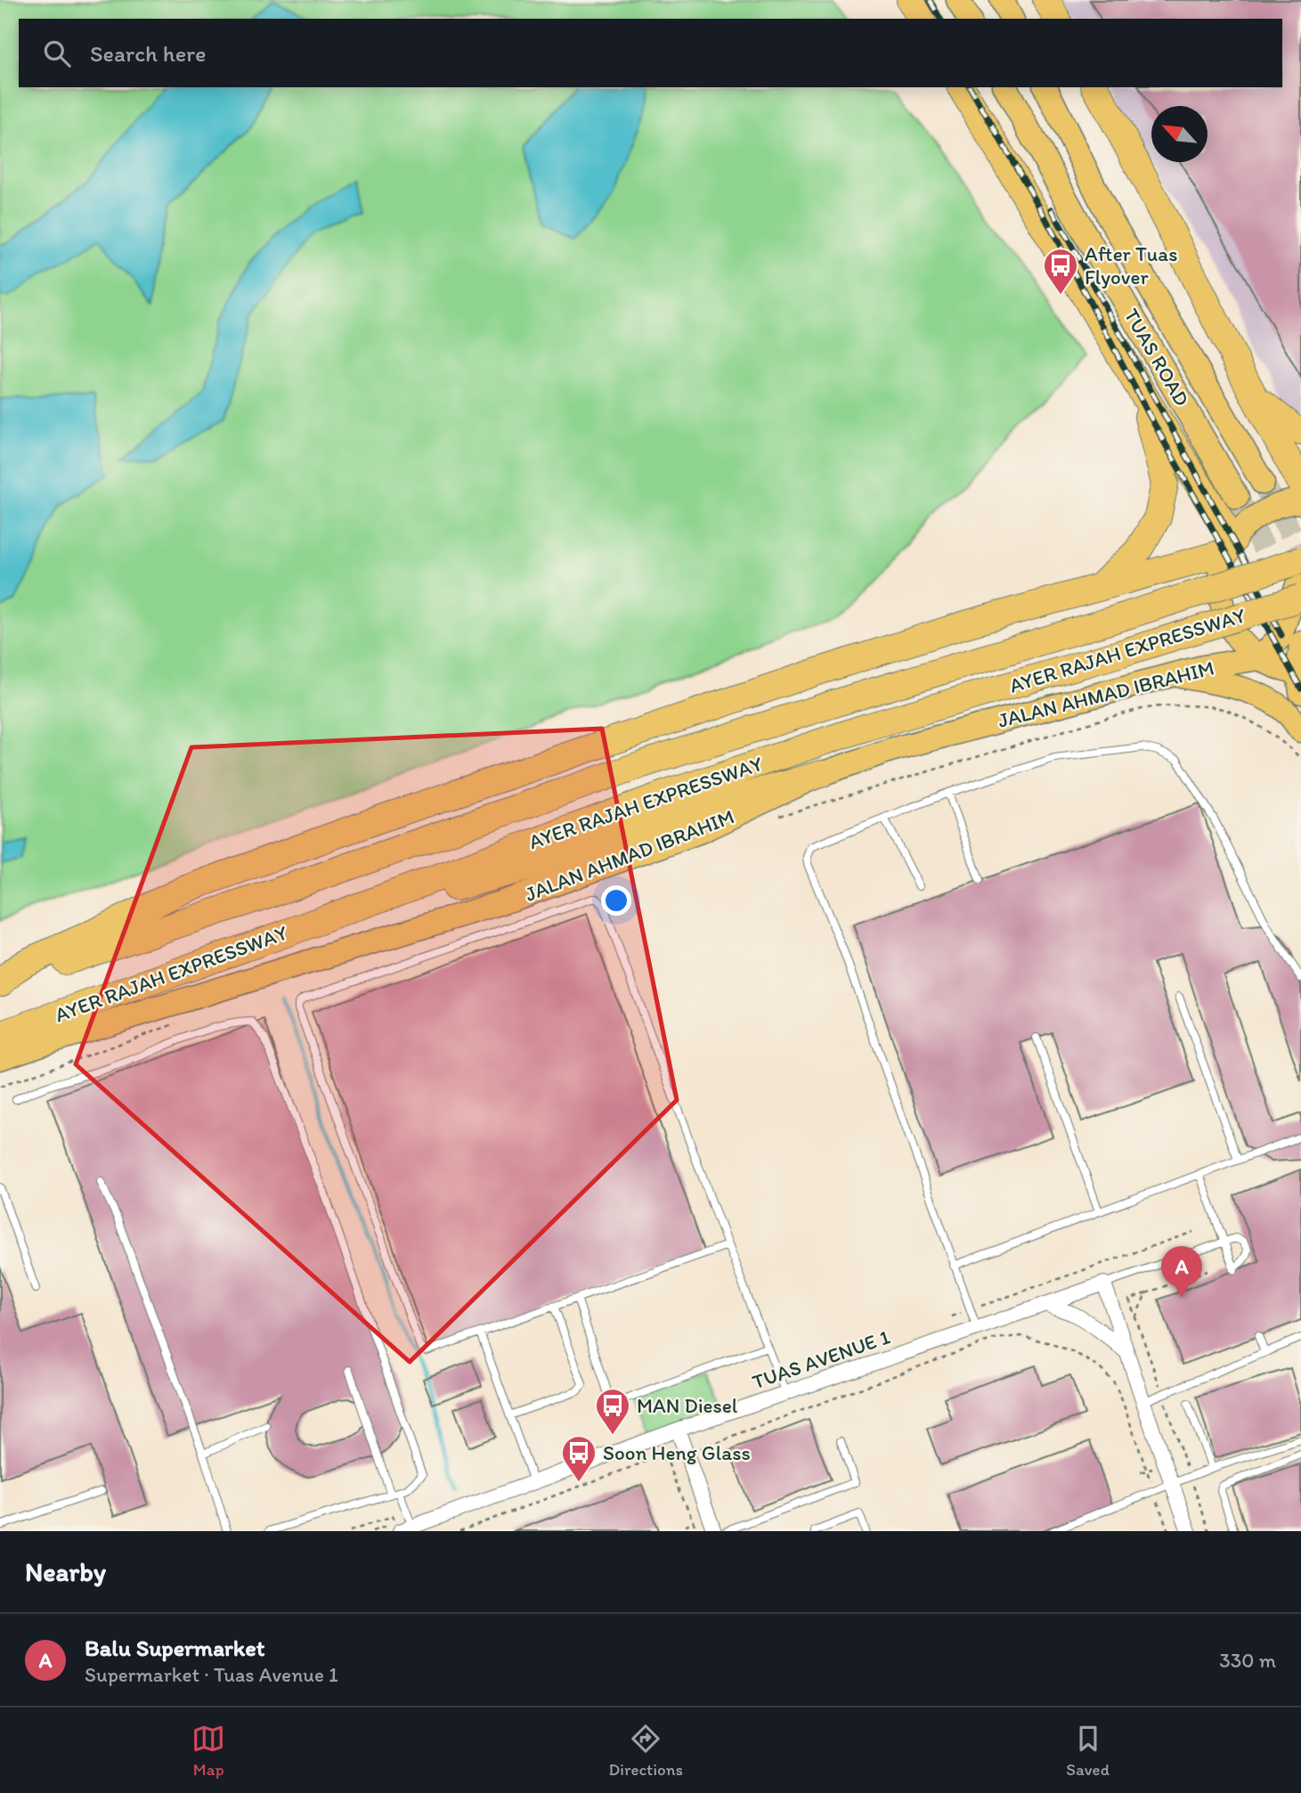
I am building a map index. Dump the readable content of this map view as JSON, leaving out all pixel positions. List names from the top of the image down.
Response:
{
  "streets": {
    "highway": ["AYER RAJAH EXPRESSWAY"],
    "main road": ["TUAS ROAD", "JALAN AHMAD IBRAHIM"],
    "street": ["TUAS AVENUE 1"]
  },
  "places": {
    "bus stop": ["After Tuas Flyover", "MAN Diesel", "Soon Heng Glass"]
  },
  "north": "top left",
  "page": {
    "search": "Search here",
    "pins": "A",
    "heading": "Nearby",
    "list": [
      {
        "mark": "A",
        "name": "Balu Supermarket",
        "note": "Supermarket · Tuas Avenue 1",
        "value": "330 m"
      }
    ],
    "nav": ["Map", "Directions", "Saved"]
  }
}
